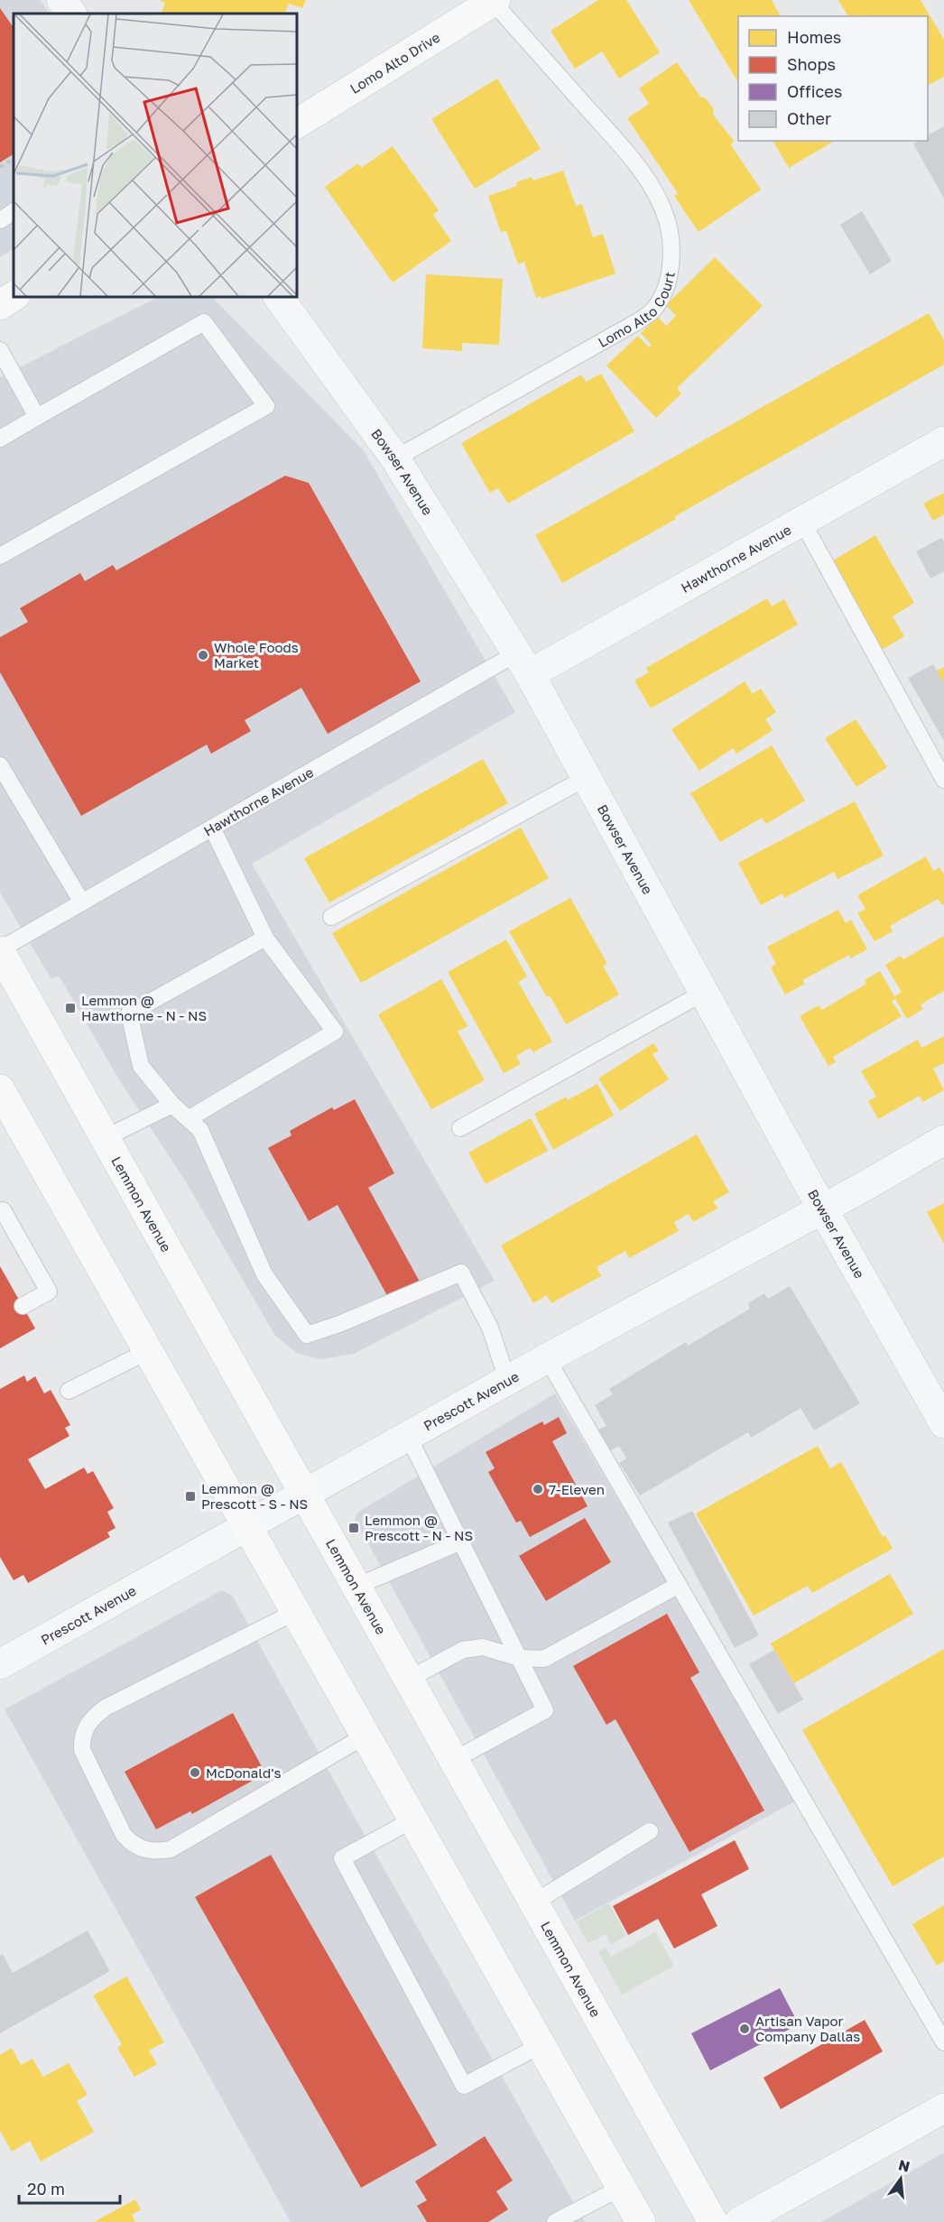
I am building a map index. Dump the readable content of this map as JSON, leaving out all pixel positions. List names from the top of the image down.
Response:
{
  "streets": {
    "main road": ["Lomo Alto Drive", "Lemmon Avenue"],
    "street": ["Bowser Avenue", "Hawthorne Avenue", "Prescott Avenue"],
    "lane": ["Lomo Alto Court"]
  },
  "crossings": [
    ["Lomo Alto Drive", "Lomo Alto Court"],
    ["Lomo Alto Court", "Bowser Avenue"],
    ["Bowser Avenue", "Hawthorne Avenue"],
    ["Bowser Avenue", "Prescott Avenue"],
    ["Hawthorne Avenue", "Lemmon Avenue"],
    ["Lemmon Avenue", "Prescott Avenue"]
  ],
  "places": {
    "other": [
      "Whole Foods Market",
      "7-Eleven",
      "McDonald's",
      "Artisan Vapor Company Dallas"
    ],
    "transit": ["Lemmon @ Hawthorne - N - NS", "Lemmon @ Prescott - S - NS", "Lemmon @ Prescott - N - NS"]
  },
  "legend": [
    "Homes",
    "Shops",
    "Offices",
    "Other"
  ],
  "scale_bar": "20 m",
  "north": "top"
}
